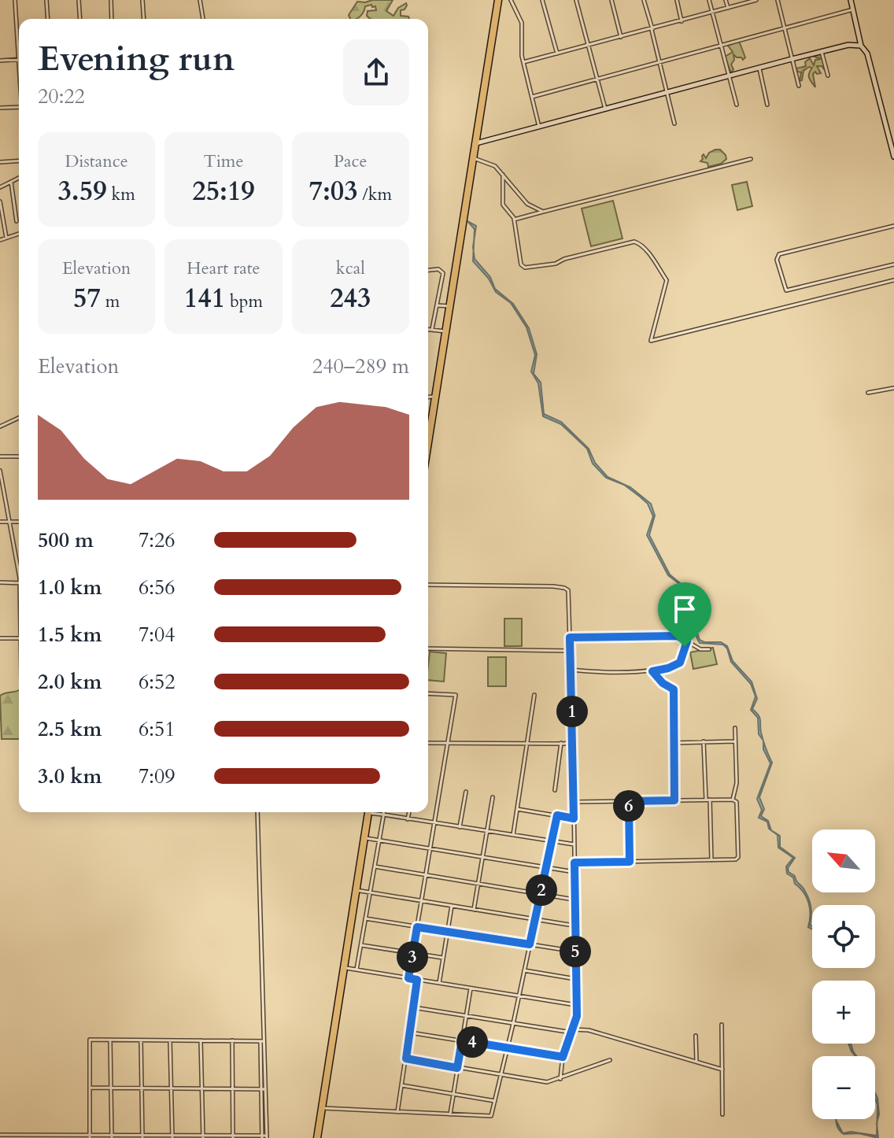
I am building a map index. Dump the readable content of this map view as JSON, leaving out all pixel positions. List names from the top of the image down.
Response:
{
  "north": "top left",
  "page": {
    "heading": ["Evening run", "20:22"],
    "stats": [
      ["Distance", "3.59 km"],
      ["Time", "25:19"],
      ["Pace", "7:03 /km"],
      ["Elevation", "57 m"],
      ["Heart rate", "141 bpm"],
      ["kcal", "243"]
    ],
    "chart": ["Elevation", "240–289 m"],
    "list": [
      {
        "name": "500 m",
        "note": "7:26"
      },
      {
        "name": "1.0 km",
        "note": "6:56"
      },
      {
        "name": "1.5 km",
        "note": "7:04"
      },
      {
        "name": "2.0 km",
        "note": "6:52"
      },
      {
        "name": "2.5 km",
        "note": "6:51"
      },
      {
        "name": "3.0 km",
        "note": "7:09"
      }
    ],
    "pins": [
      "1",
      "6",
      "2",
      "5",
      "3",
      "4"
    ],
    "map_buttons": ["+", "−"]
  }
}
